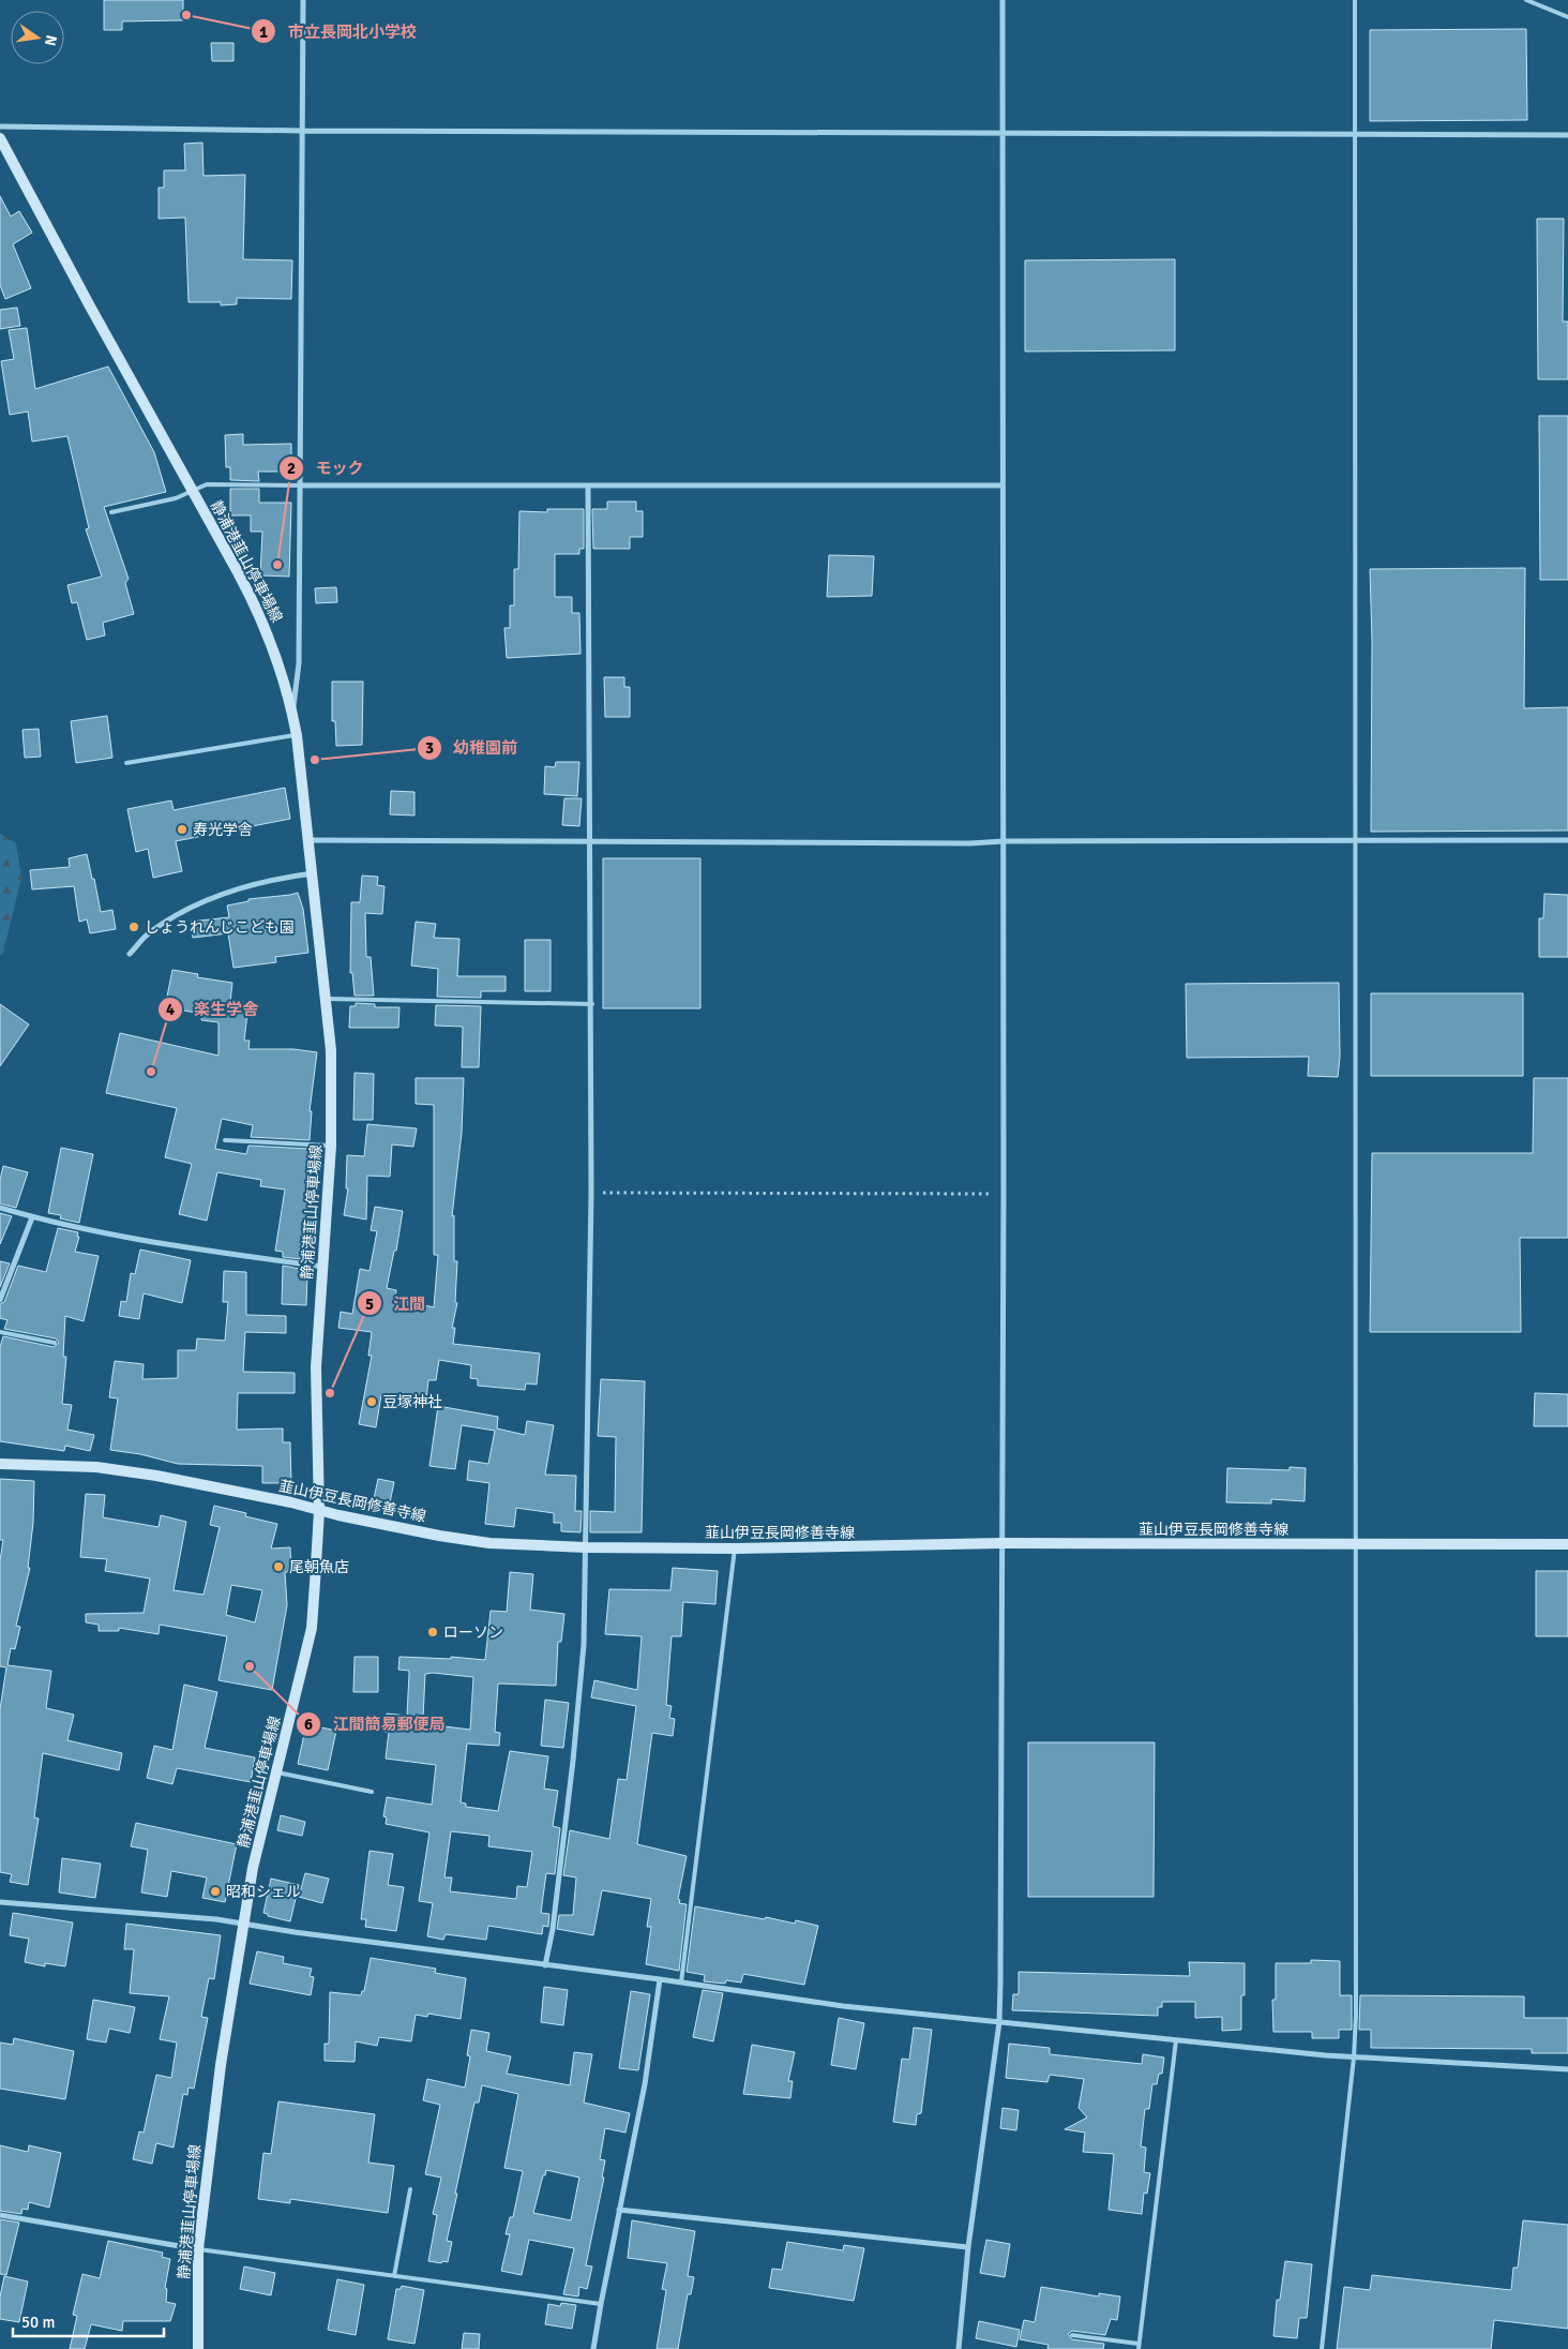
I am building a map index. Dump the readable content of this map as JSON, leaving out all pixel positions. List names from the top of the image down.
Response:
{
  "streets": {
    "main road": ["静浦港韮山停車場線", "韮山伊豆長岡修善寺線"]
  },
  "crossings": [
    ["静浦港韮山停車場線", "韮山伊豆長岡修善寺線"]
  ],
  "places": [
    "市立長岡北小学校",
    "モック",
    "幼稚園前",
    "寿光学舎",
    "しょうれんじこども園",
    "楽生学舎",
    "江間",
    "豆塚神社",
    "尾朝魚店",
    "ローソン",
    "江間簡易郵便局",
    "昭和シェル"
  ],
  "scale_bar": "50 m",
  "north": "right"
}
